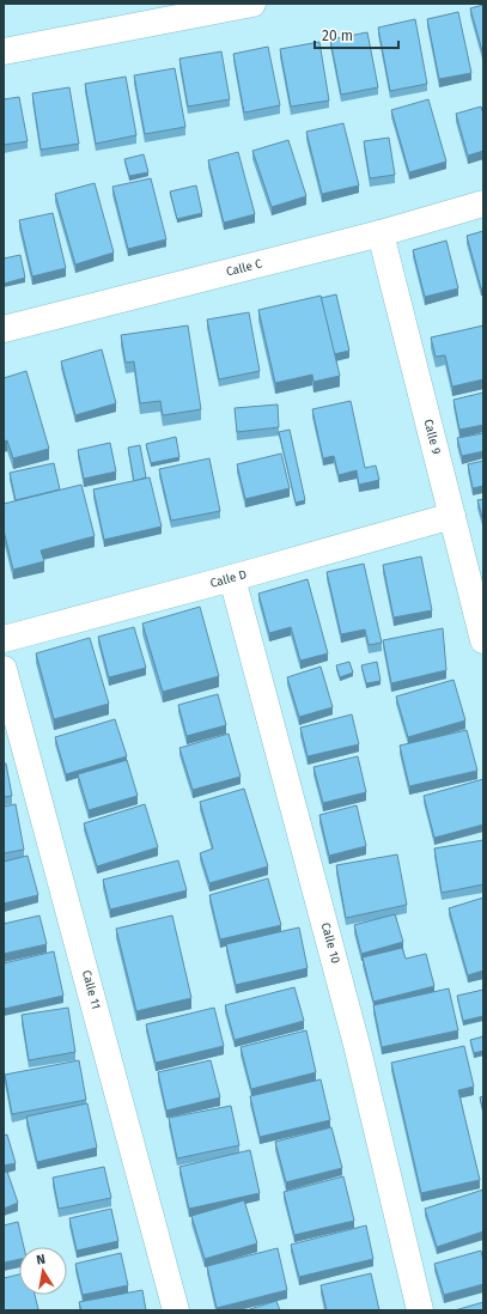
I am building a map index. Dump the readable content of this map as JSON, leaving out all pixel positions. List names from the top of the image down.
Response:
{
  "streets": {
    "street": [
      "Calle C",
      "Calle 9",
      "Calle D",
      "Calle 10",
      "Calle 11"
    ]
  },
  "crossings": [
    ["Calle C", "Calle 9"],
    ["Calle 9", "Calle D"],
    ["Calle D", "Calle 10"]
  ],
  "scale_bar": "20 m",
  "north": "top"
}
